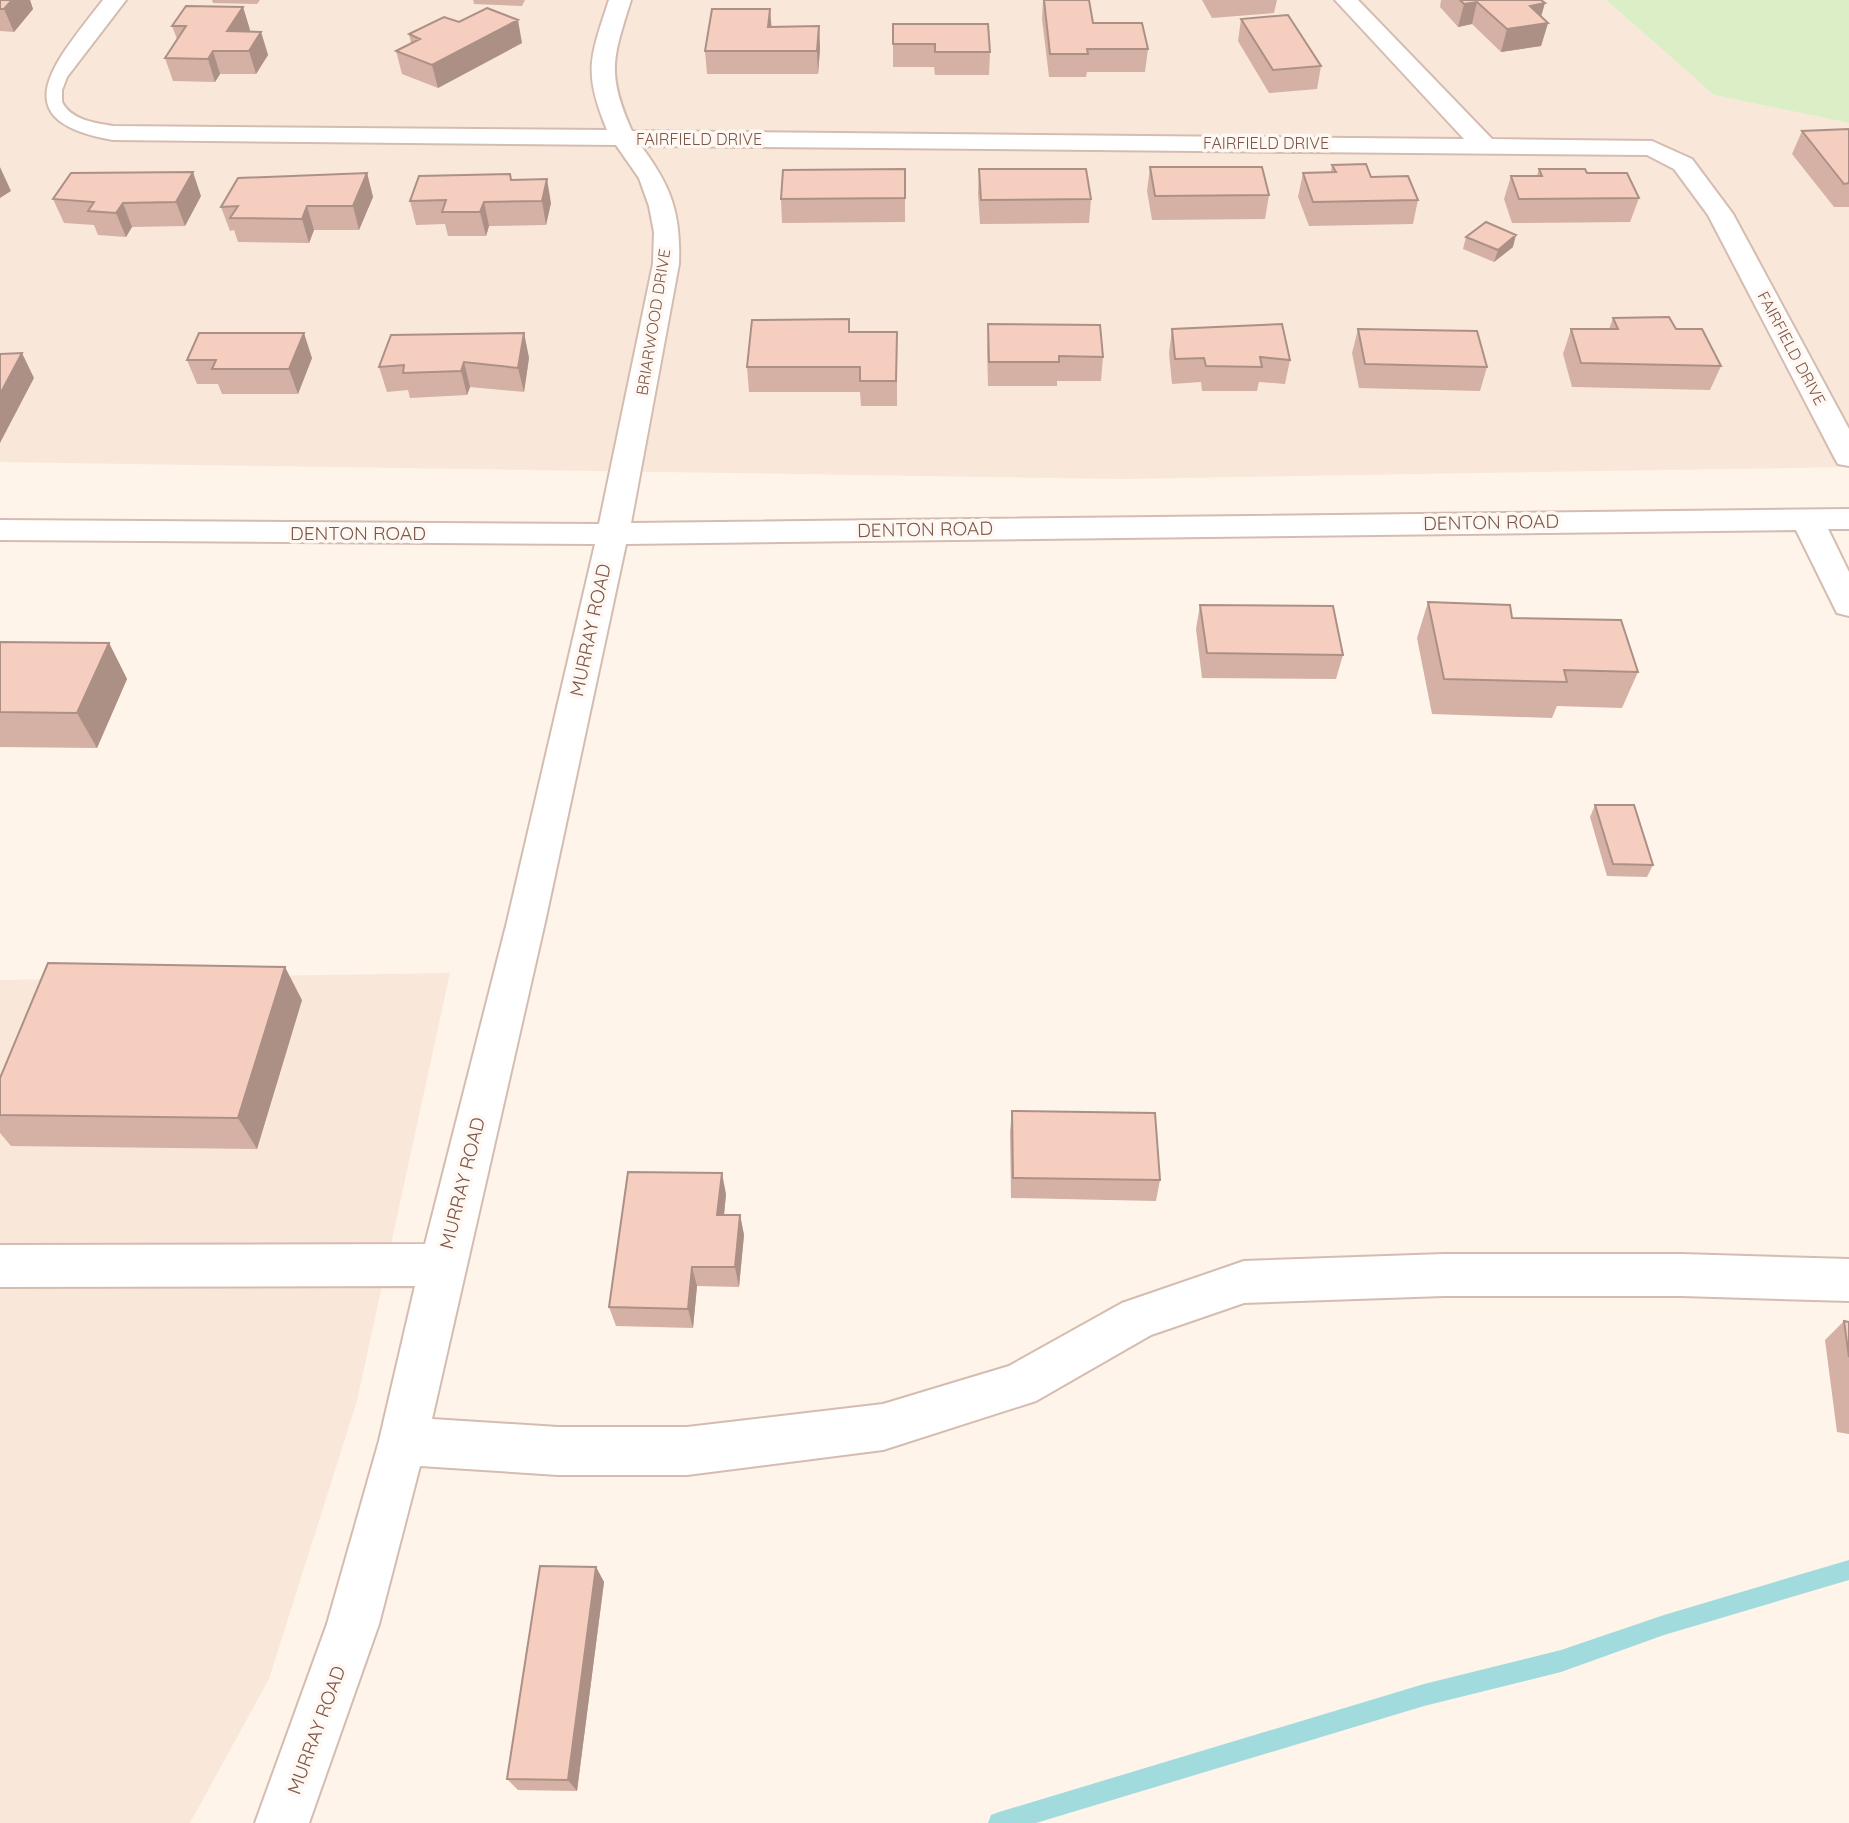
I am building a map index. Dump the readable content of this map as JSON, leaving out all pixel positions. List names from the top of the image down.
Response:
{
  "streets": {
    "street": [
      "FAIRFIELD DRIVE",
      "BRIARWOOD DRIVE",
      "DENTON ROAD",
      "MURRAY ROAD"
    ]
  },
  "crossings": [
    ["FAIRFIELD DRIVE", "BRIARWOOD DRIVE"],
    ["BRIARWOOD DRIVE", "DENTON ROAD"],
    ["BRIARWOOD DRIVE", "MURRAY ROAD"],
    ["DENTON ROAD", "MURRAY ROAD"]
  ]
}
